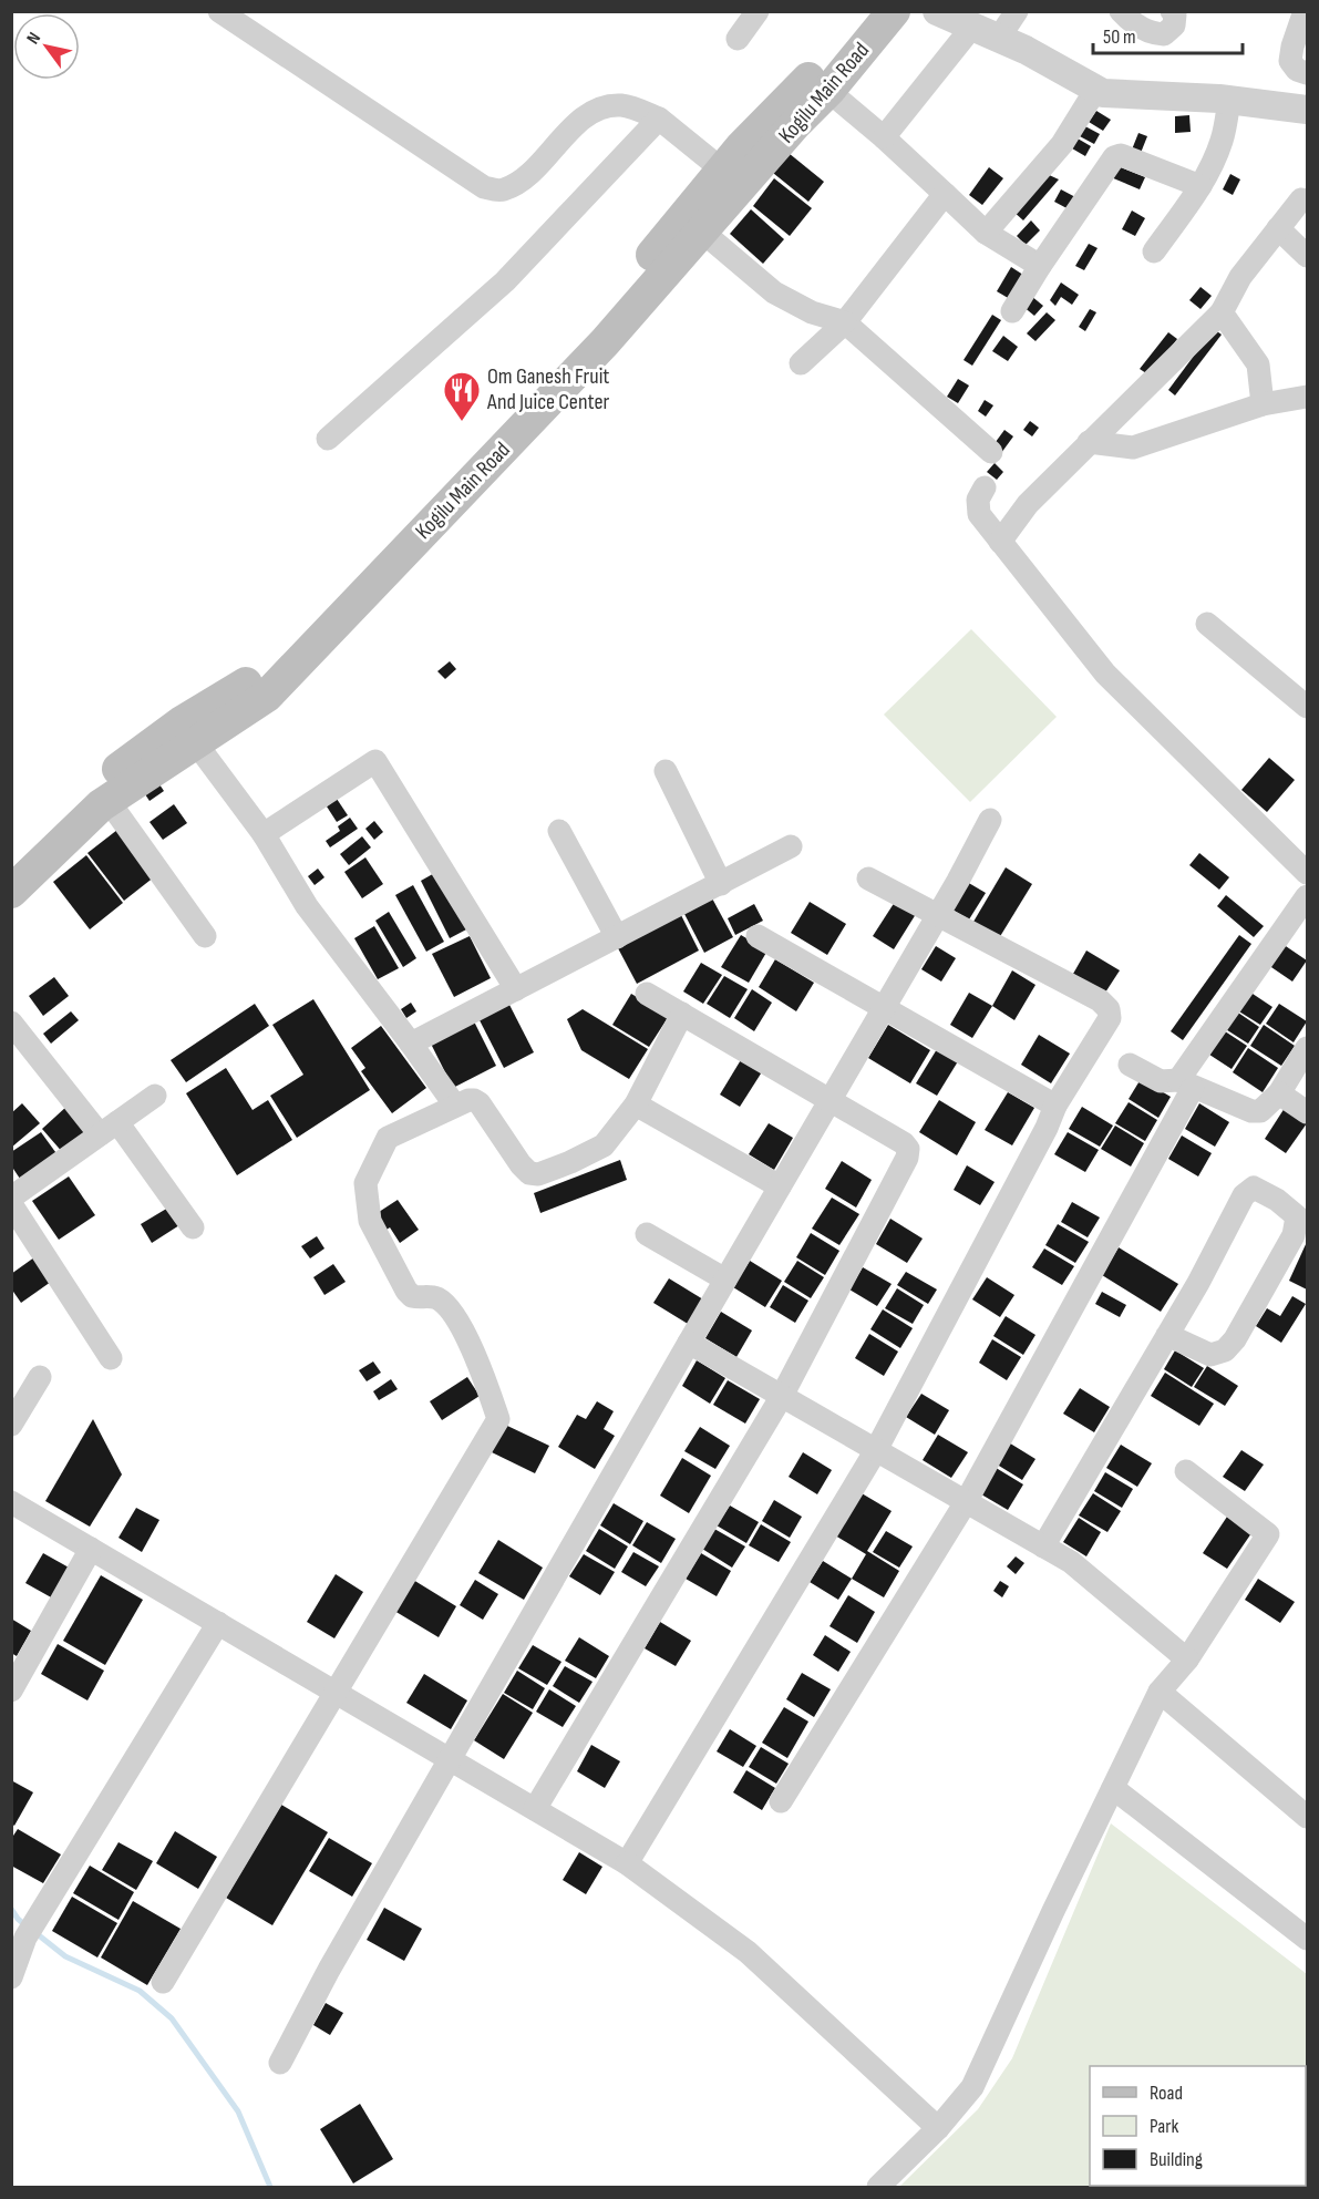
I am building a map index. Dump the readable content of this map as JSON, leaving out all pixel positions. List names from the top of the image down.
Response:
{
  "streets": {
    "main road": ["Kogilu Main Road"]
  },
  "places": {
    "restaurant": ["Om Ganesh Fruit And Juice Center"]
  },
  "legend": ["Road", "Park", "Building"],
  "scale_bar": "50 m",
  "north": "top left"
}
